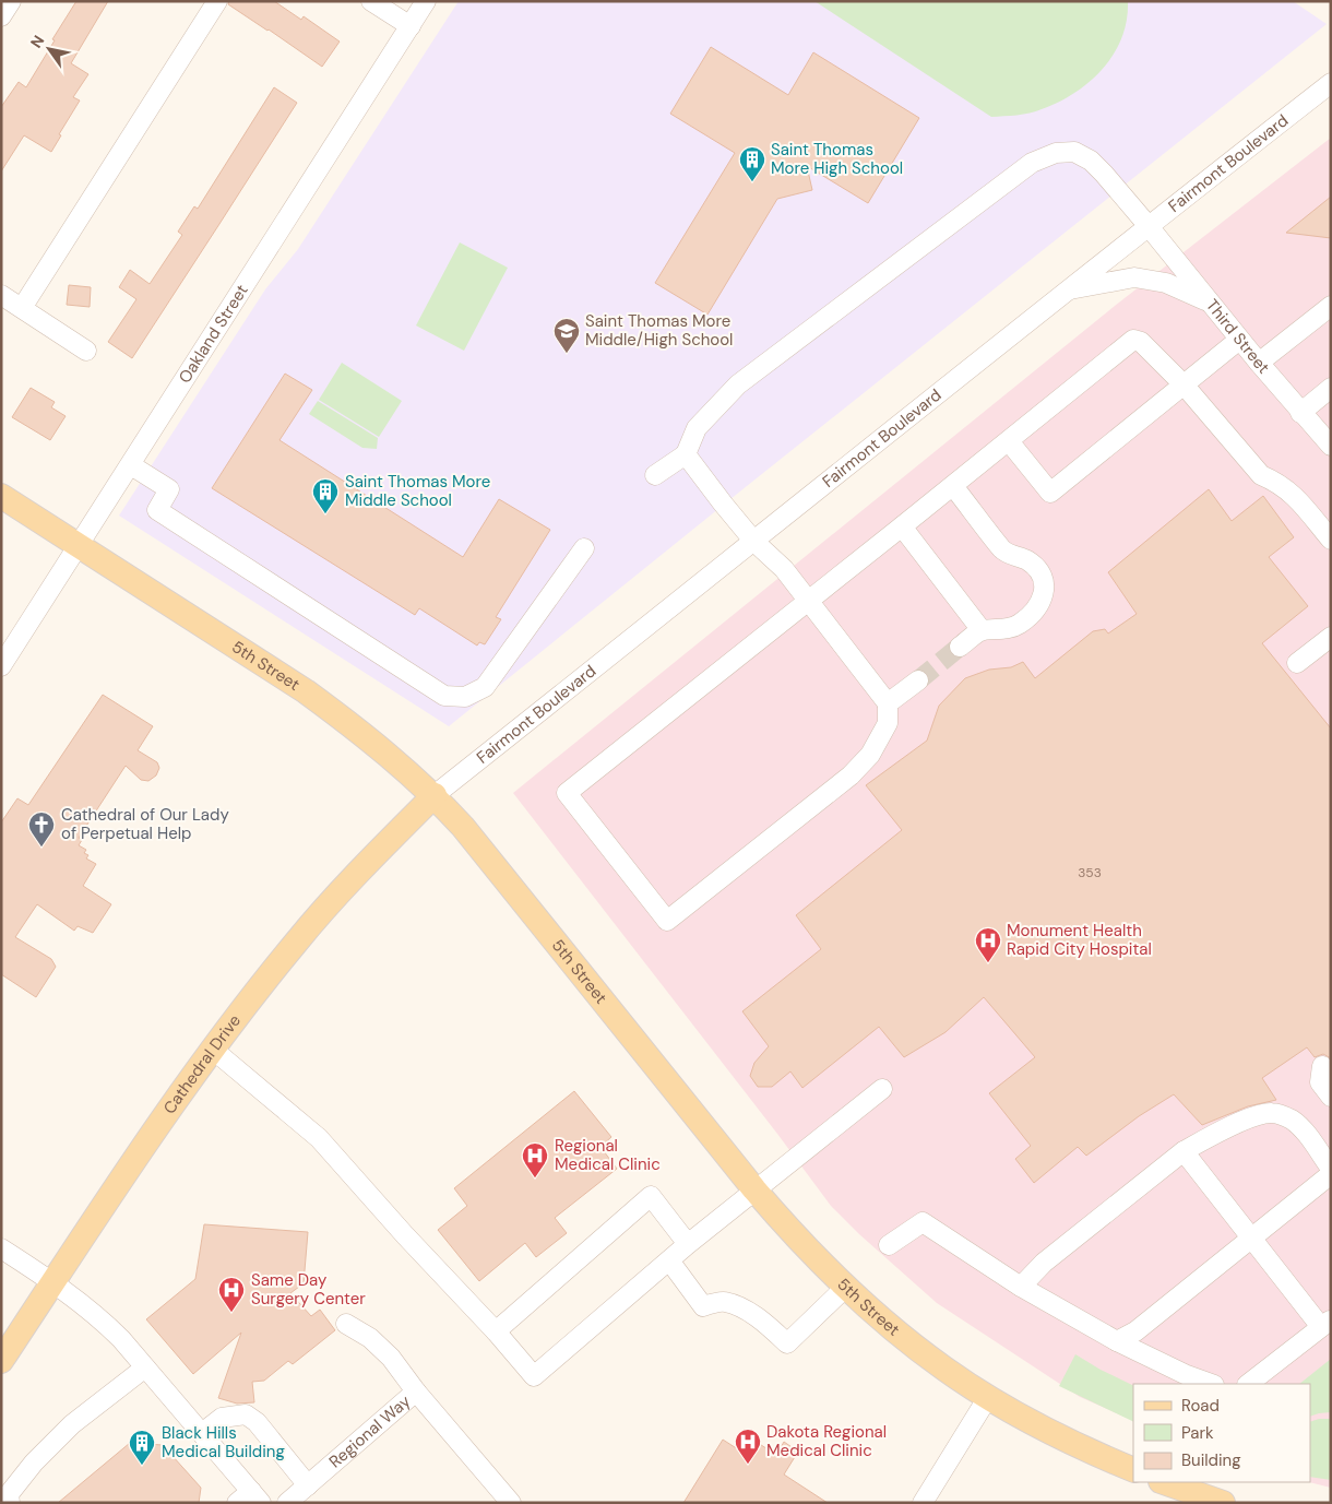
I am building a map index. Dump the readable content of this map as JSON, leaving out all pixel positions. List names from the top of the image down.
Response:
{
  "streets": {
    "main road": ["5th Street", "Cathedral Drive"],
    "street": [
      "Fairmont Boulevard",
      "Oakland Street",
      "Third Street",
      "Regional Way"
    ]
  },
  "crossings": [
    ["Fairmont Boulevard", "Third Street"],
    ["Fairmont Boulevard", "5th Street"],
    ["Fairmont Boulevard", "Cathedral Drive"],
    ["Oakland Street", "5th Street"],
    ["5th Street", "Cathedral Drive"]
  ],
  "places": {
    "building": ["Saint Thomas More High School", "Saint Thomas More Middle School", "Black Hills Medical Building"],
    "school or university": ["Saint Thomas More Middle/High School"],
    "church": ["Cathedral of Our Lady of Perpetual Help"],
    "hospital": [
      "Monument Health Rapid City Hospital",
      "Regional Medical Clinic",
      "Same Day Surgery Center",
      "Dakota Regional Medical Clinic"
    ]
  },
  "house_numbers": ["353"],
  "legend": ["Road", "Park", "Building"],
  "north": "top left"
}
